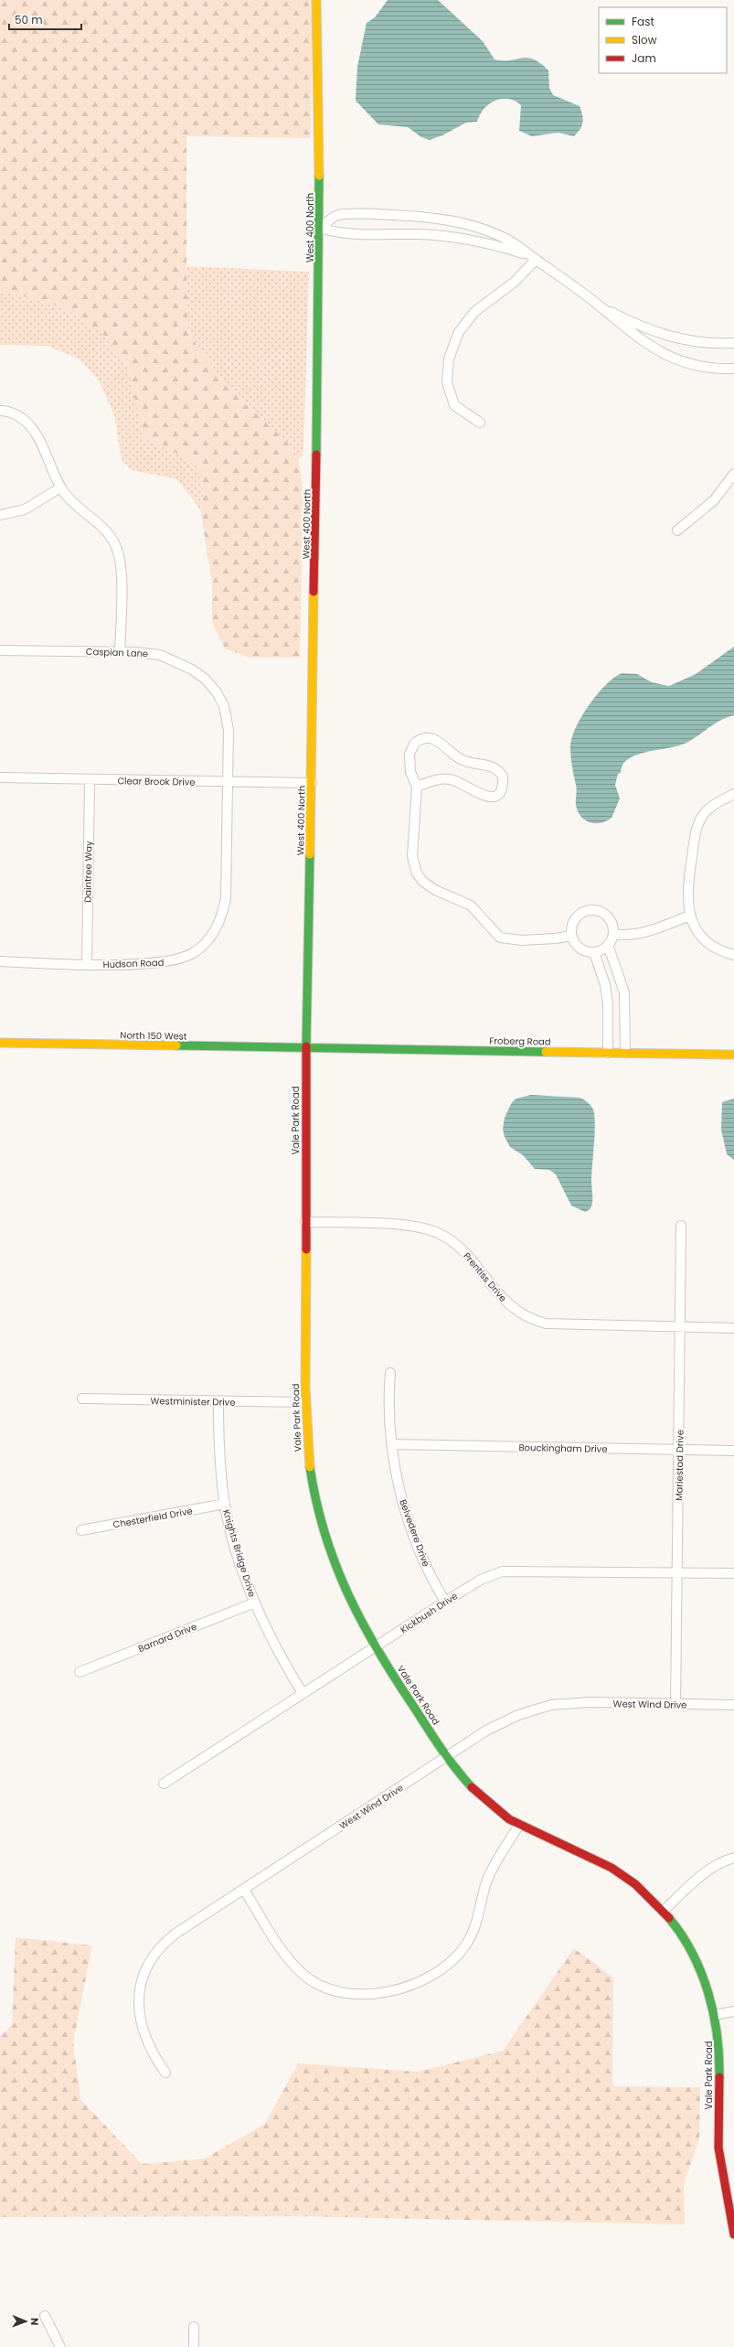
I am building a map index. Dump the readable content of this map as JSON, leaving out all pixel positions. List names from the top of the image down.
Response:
{
  "streets": {
    "street": [
      "West 400 North",
      "Caspian Lane",
      "Clear Brook Drive",
      "Daintree Way",
      "Hudson Road",
      "North 150 West",
      "Froberg Road",
      "Vale Park Road",
      "Prentiss Drive",
      "Westminister Drive",
      "Bouckingham Drive",
      "Mariestad Drive",
      "Chesterfield Drive",
      "Belvedere Drive",
      "Knights Bridge Drive",
      "Kickbush Drive",
      "Barnard Drive",
      "West Wind Drive"
    ]
  },
  "crossings": [
    ["West 400 North", "Clear Brook Drive"],
    ["West 400 North", "North 150 West"],
    ["West 400 North", "Froberg Road"],
    ["West 400 North", "Vale Park Road"],
    ["Caspian Lane", "Clear Brook Drive"],
    ["Caspian Lane", "Hudson Road"],
    ["Clear Brook Drive", "Daintree Way"],
    ["Clear Brook Drive", "Hudson Road"],
    ["Daintree Way", "Hudson Road"],
    ["North 150 West", "Froberg Road"],
    ["North 150 West", "Vale Park Road"],
    ["Froberg Road", "Vale Park Road"],
    ["Vale Park Road", "Prentiss Drive"],
    ["Vale Park Road", "Westminister Drive"],
    ["Vale Park Road", "Kickbush Drive"],
    ["Vale Park Road", "West Wind Drive"],
    ["Prentiss Drive", "Mariestad Drive"],
    ["Westminister Drive", "Knights Bridge Drive"],
    ["Bouckingham Drive", "Mariestad Drive"],
    ["Bouckingham Drive", "Belvedere Drive"],
    ["Mariestad Drive", "Kickbush Drive"],
    ["Mariestad Drive", "West Wind Drive"],
    ["Chesterfield Drive", "Knights Bridge Drive"],
    ["Belvedere Drive", "Kickbush Drive"],
    ["Knights Bridge Drive", "Kickbush Drive"],
    ["Knights Bridge Drive", "Barnard Drive"]
  ],
  "legend": ["Fast", "Slow", "Jam"],
  "scale_bar": "50 m",
  "north": "right"
}
